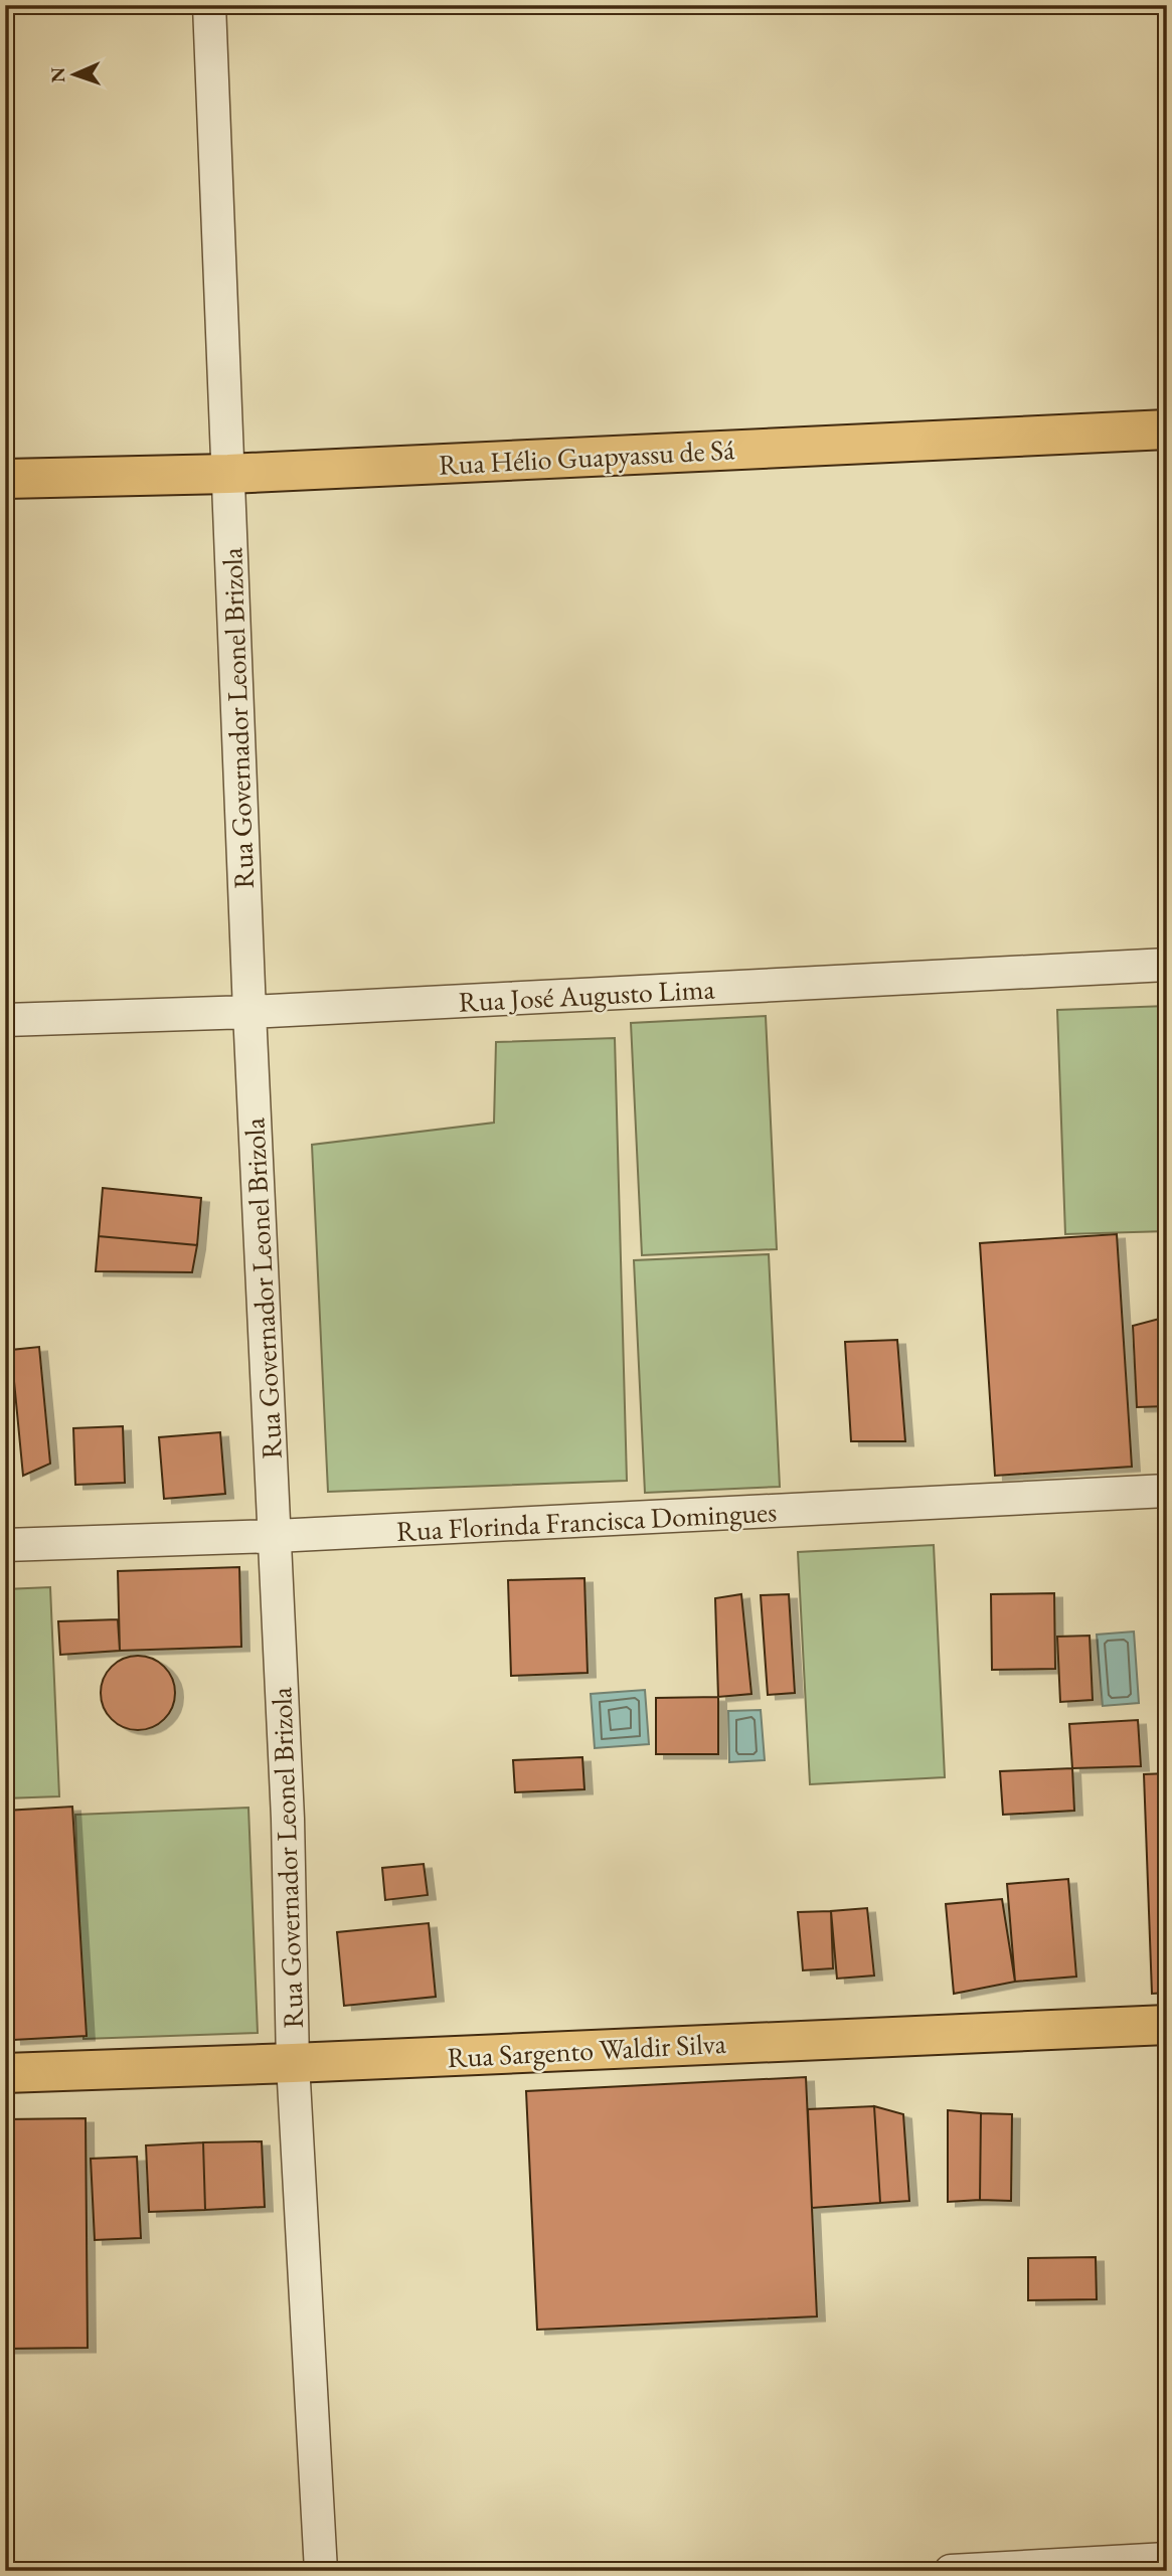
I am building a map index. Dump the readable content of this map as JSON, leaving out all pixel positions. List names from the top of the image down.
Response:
{
  "streets": {
    "main road": ["Rua Hélio Guapyassu de Sá", "Rua Sargento Waldir Silva"],
    "street": ["Rua Governador Leonel Brizola", "Rua José Augusto Lima", "Rua Florinda Francisca Domingues"]
  },
  "crossings": [
    ["Rua Hélio Guapyassu de Sá", "Rua Governador Leonel Brizola"],
    ["Rua Governador Leonel Brizola", "Rua José Augusto Lima"],
    ["Rua Governador Leonel Brizola", "Rua Florinda Francisca Domingues"],
    ["Rua Governador Leonel Brizola", "Rua Sargento Waldir Silva"]
  ],
  "north": "left"
}
